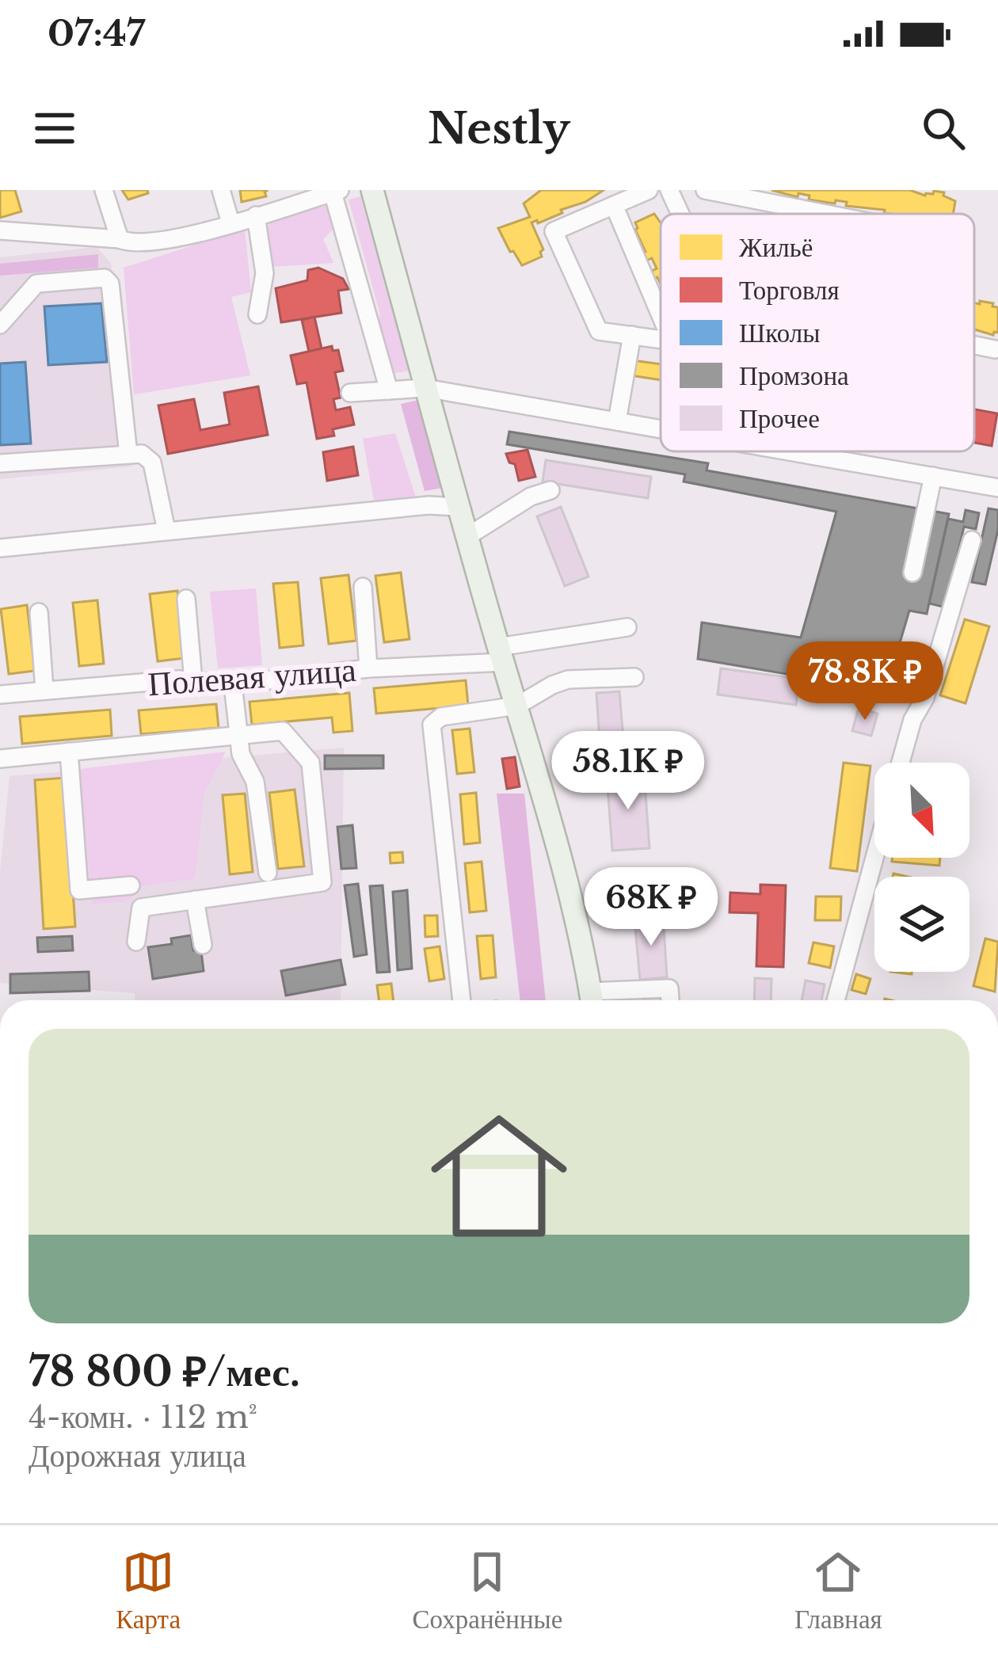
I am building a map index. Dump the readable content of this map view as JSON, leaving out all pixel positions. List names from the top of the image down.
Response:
{
  "streets": {
    "street": ["Полевая улица"]
  },
  "legend": [
    "Жильё",
    "Торговля",
    "Школы",
    "Промзона",
    "Прочее"
  ],
  "north": "bottom right",
  "page": {
    "status": "07:47",
    "header": "Nestly",
    "price": ["78.8K ₽", "58.1K ₽", "68K ₽"],
    "list": [
      {
        "name": "78 800 ₽/мес.",
        "note": "4-комн. · 112 m² · Дорожная улица"
      }
    ],
    "tabs": ["Карта", "Сохранённые", "Главная"]
  }
}
